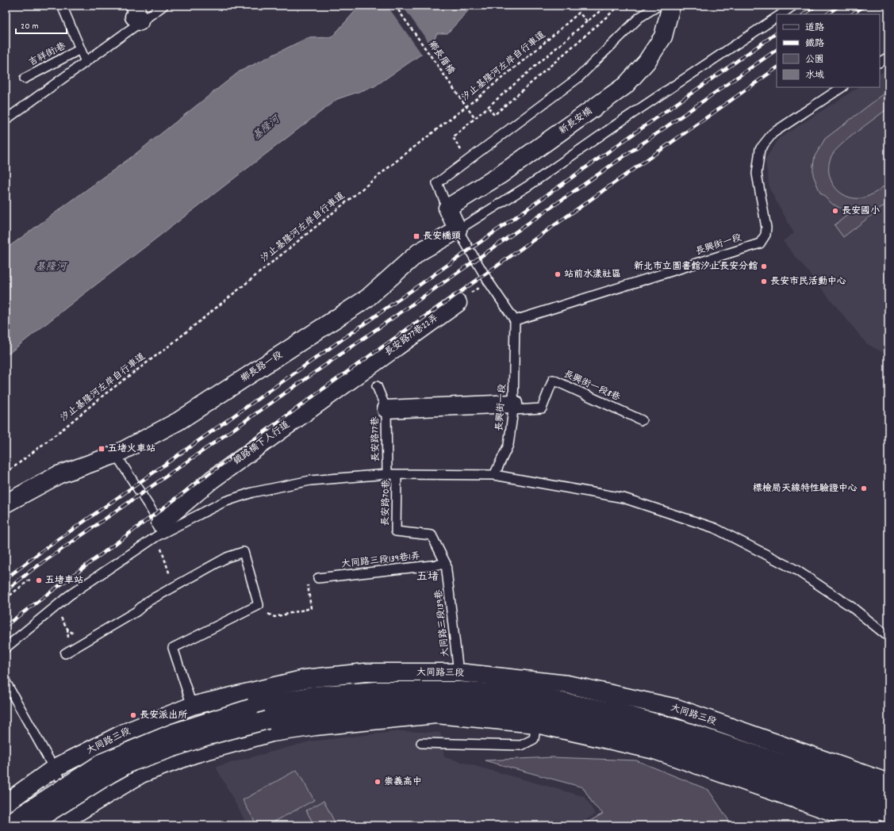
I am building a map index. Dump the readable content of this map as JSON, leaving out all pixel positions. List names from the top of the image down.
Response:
{
  "streets": {
    "main road": [
      "新長安橋",
      "長安路77巷22弄",
      "鄉長路一段",
      "鐵路橋下人行道",
      "大同路三段"
    ],
    "lane": [
      "吉祥街1巷",
      "長興街一段",
      "長興街一段8巷",
      "長安路77巷",
      "長安路70巷",
      "大同路三段139巷1弄",
      "大同路三段139巷"
    ],
    "path": ["鄉長厝橋", "汐止基隆河左岸自行車道"]
  },
  "crossings": [
    ["長興街一段", "長興街一段8巷"],
    ["長安路77巷22弄", "鐵路橋下人行道"],
    ["長安路70巷", "大同路三段139巷"],
    ["大同路三段139巷1弄", "大同路三段139巷"],
    ["大同路三段139巷", "大同路三段"]
  ],
  "districts": ["五堵"],
  "water": ["基隆河"],
  "places": {
    "other": [
      "長安國小",
      "新北市立圖書館汐止長安分館",
      "站前水漾社區",
      "長安市民活動中心",
      "標檢局天線特性驗證中心",
      "五堵車站",
      "長安派出所",
      "崇義高中"
    ],
    "transit": ["長安橋頭", "五堵火車站"]
  },
  "legend": [
    "道路",
    "鐵路",
    "公園",
    "水域"
  ],
  "scale_bar": "20 m"
}
